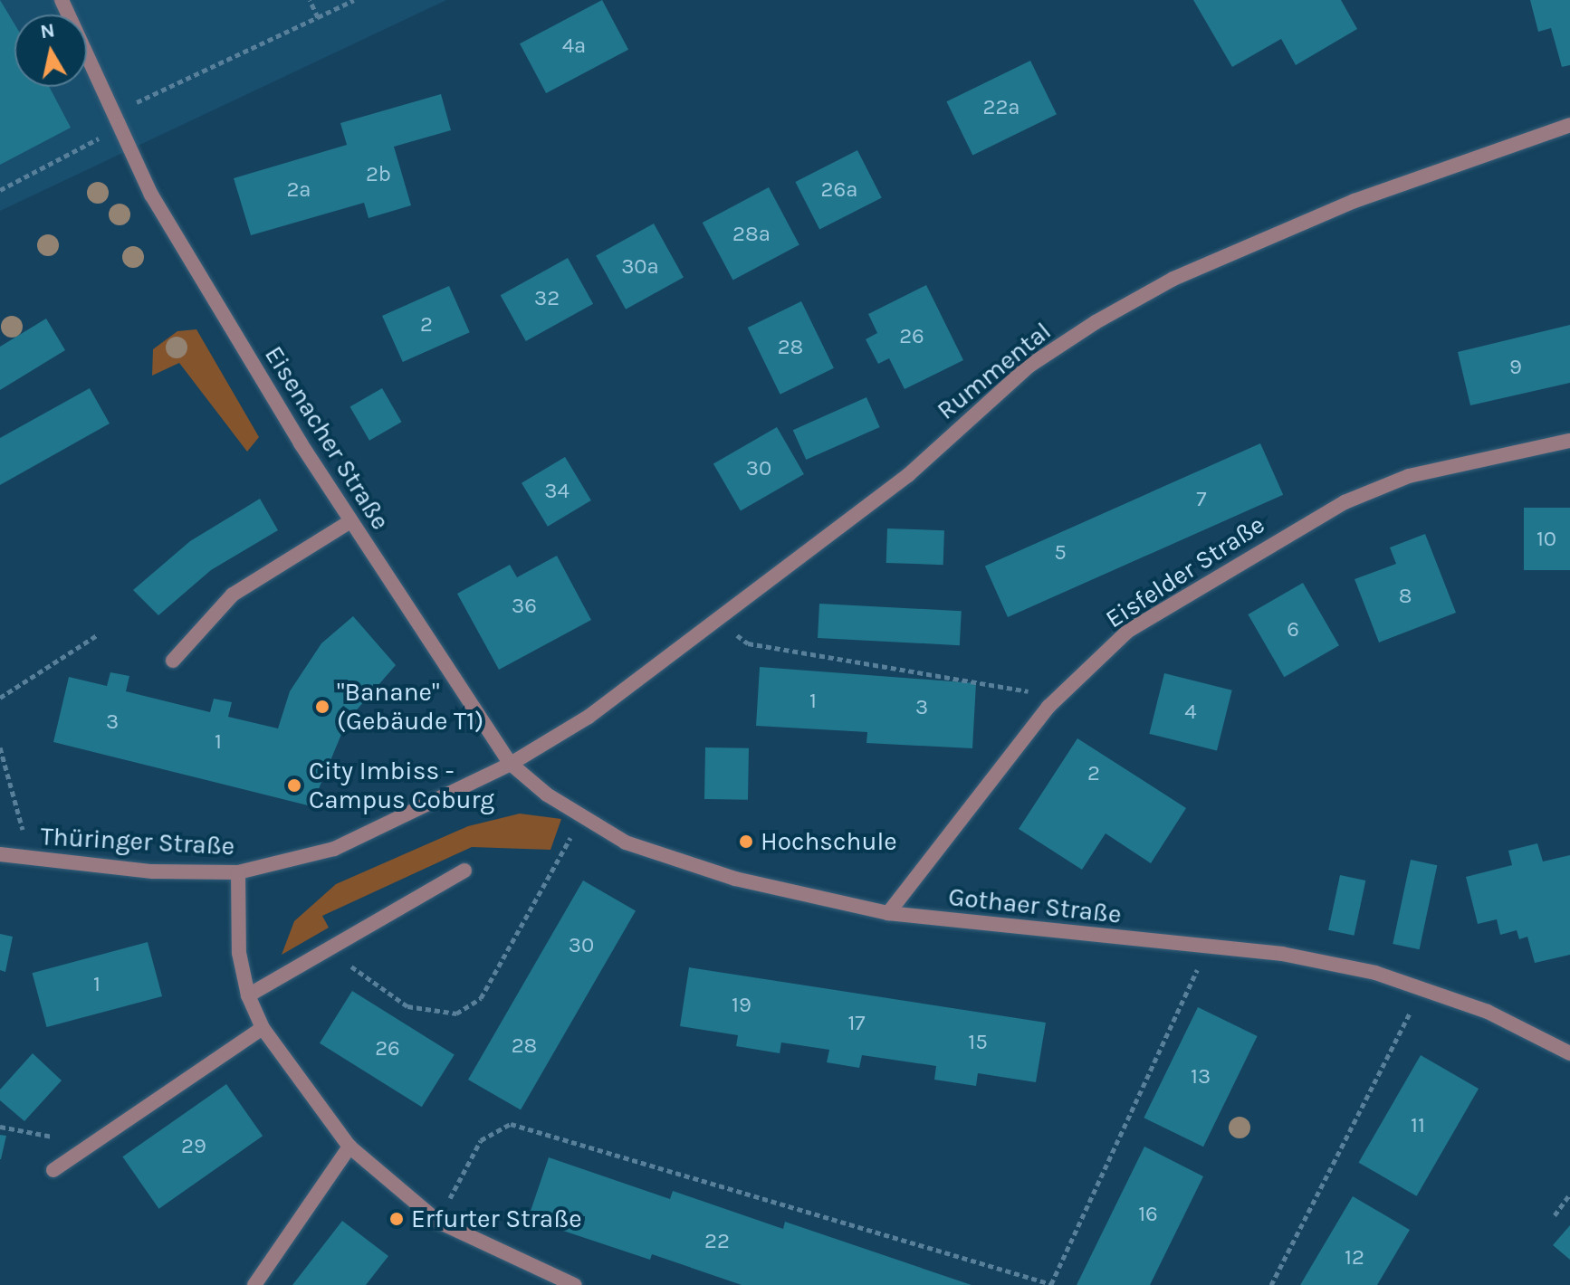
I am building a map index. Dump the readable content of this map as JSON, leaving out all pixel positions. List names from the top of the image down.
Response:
{
  "streets": {
    "street": [
      "Rummental",
      "Eisenacher Straße",
      "Eisfelder Straße",
      "Thüringer Straße",
      "Gothaer Straße"
    ]
  },
  "crossings": [
    ["Rummental", "Eisenacher Straße"],
    ["Rummental", "Thüringer Straße"],
    ["Rummental", "Gothaer Straße"],
    ["Eisenacher Straße", "Thüringer Straße"],
    ["Eisenacher Straße", "Gothaer Straße"],
    ["Eisfelder Straße", "Gothaer Straße"],
    ["Thüringer Straße", "Gothaer Straße"]
  ],
  "places": [
    "\"Banane\" (Gebäude T1)",
    "City Imbiss - Campus Coburg",
    "Hochschule",
    "Erfurter Straße"
  ],
  "house_numbers": [
    "4a",
    "22a",
    "2b",
    "2a",
    "26a",
    "28a",
    "30a",
    "32",
    "2",
    "26",
    "28",
    "9",
    "30",
    "34",
    "7",
    "10",
    "5",
    "8",
    "36",
    "6",
    "1",
    "3",
    "4",
    "3",
    "1",
    "2",
    "30",
    "1",
    "19",
    "17",
    "15",
    "28",
    "26",
    "13",
    "11",
    "29",
    "16",
    "22",
    "12"
  ],
  "north": "top"
}
